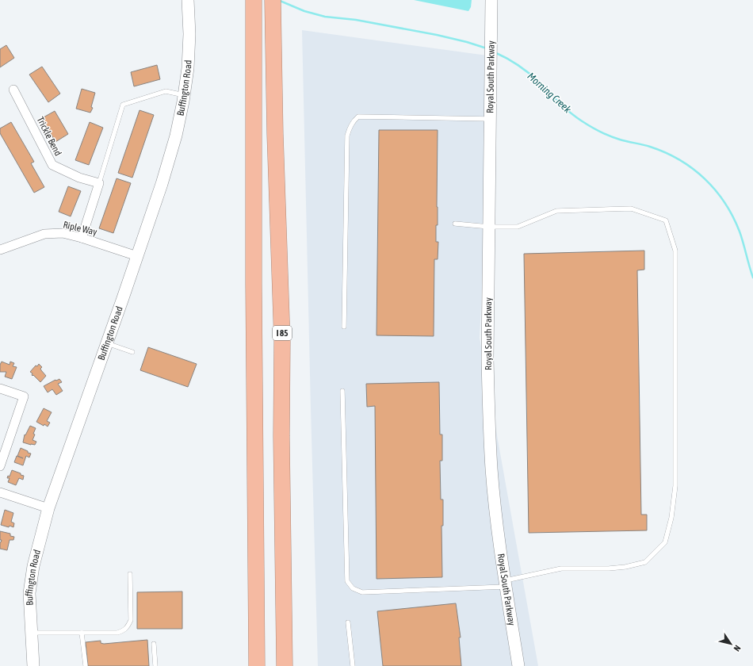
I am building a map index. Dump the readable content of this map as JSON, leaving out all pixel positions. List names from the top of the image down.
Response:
{
  "streets": {
    "highway": ["I 85"],
    "street": [
      "Royal South Parkway",
      "Buffington Road",
      "Trickle Bend",
      "Riple Way"
    ]
  },
  "crossings": [
    ["Buffington Road", "Riple Way"]
  ],
  "water": ["Morning Creek"],
  "north": "bottom right"
}
